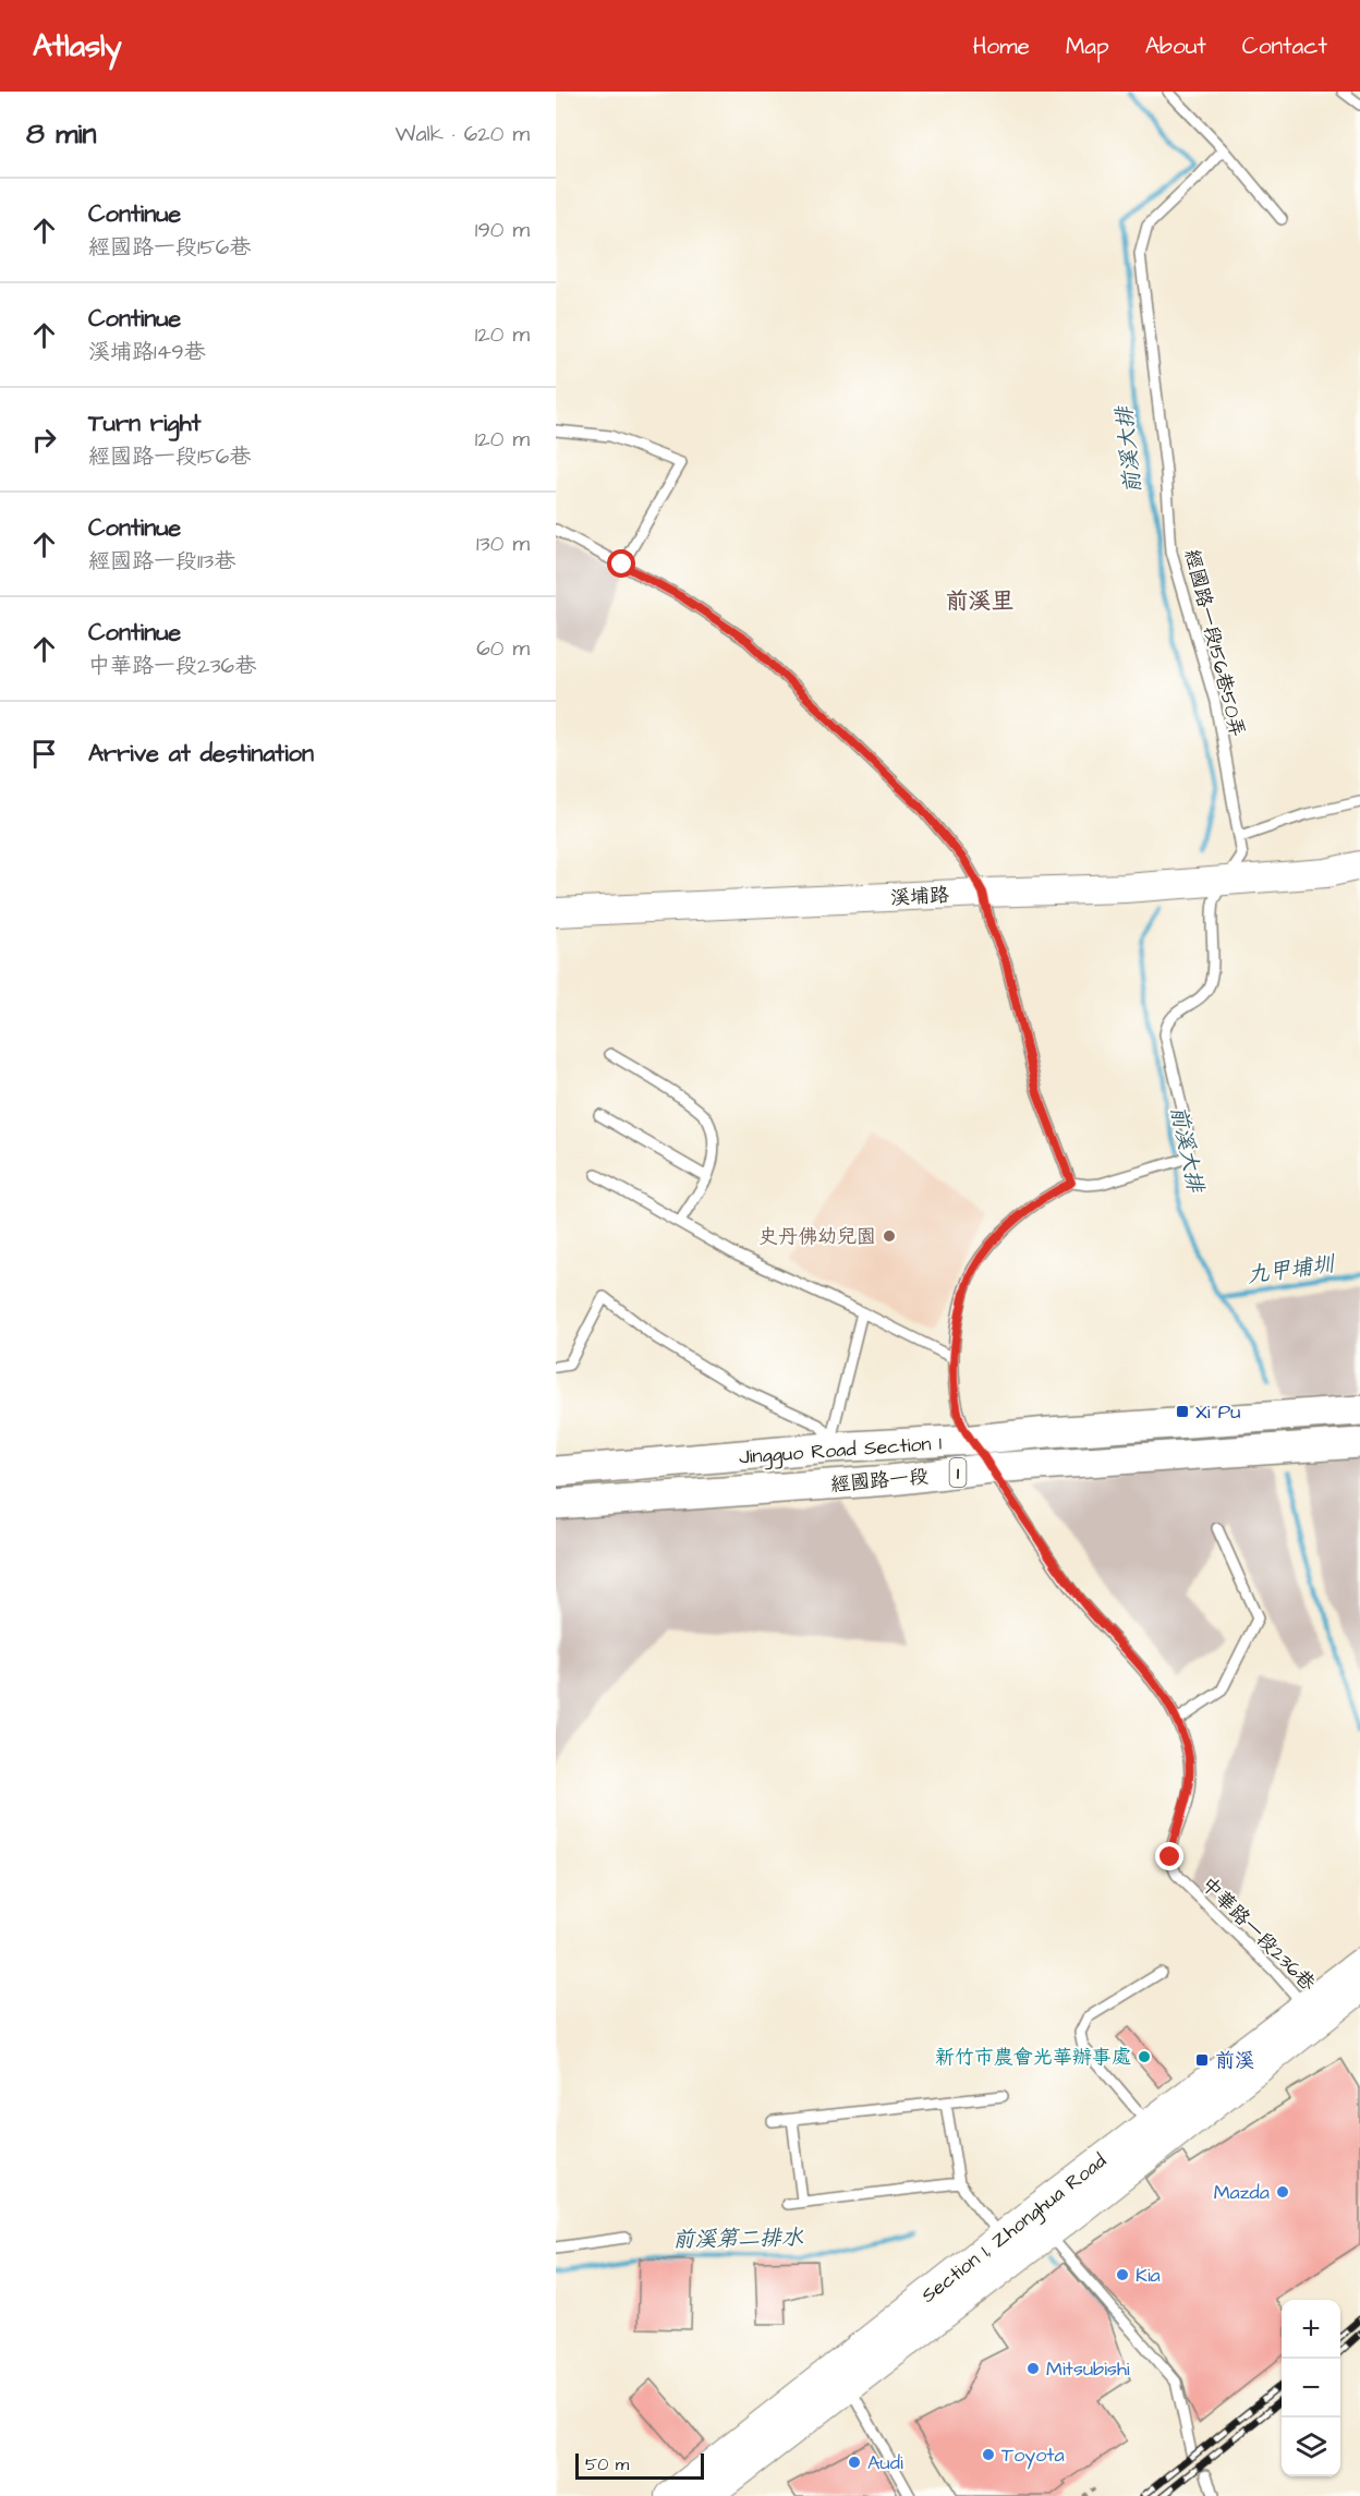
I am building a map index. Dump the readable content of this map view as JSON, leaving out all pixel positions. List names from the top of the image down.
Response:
{
  "streets": {
    "main road": ["Jingguo Road Section 1", "1", "經國路一段"],
    "street": ["溪埔路", "Section 1, Zhonghua Road"],
    "lane": ["經國路一段156巷50弄", "中華路一段236巷"]
  },
  "crossings": [
    ["經國路一段156巷50弄", "溪埔路"],
    ["Jingguo Road Section 1", "經國路一段"],
    ["中華路一段236巷", "Section 1, Zhonghua Road"]
  ],
  "districts": ["前溪里"],
  "water": ["前溪大排", "九甲埔圳", "前溪第二排水"],
  "places": {
    "other": [
      "史丹佛幼兒園",
      "新竹市農會光華辦事處",
      "Mazda",
      "Kia",
      "Mitsubishi",
      "Toyota",
      "Audi"
    ],
    "transit": ["Xi Pu", "前溪"]
  },
  "scale_bar": "50 m",
  "page": {
    "header": "Atlasly",
    "nav": [
      "Home",
      "Map",
      "About",
      "Contact"
    ],
    "heading": ["8 min", "Walk · 620 m"],
    "list": [
      ["Continue", "經國路一段156巷", "190 m"],
      ["Continue", "溪埔路149巷", "120 m"],
      ["Turn right", "經國路一段156巷", "120 m"],
      ["Continue", "經國路一段113巷", "130 m"],
      ["Continue", "中華路一段236巷", "60 m"],
      "Arrive at destination"
    ],
    "map_buttons": ["+", "−"],
    "scale": "50 m"
  }
}
